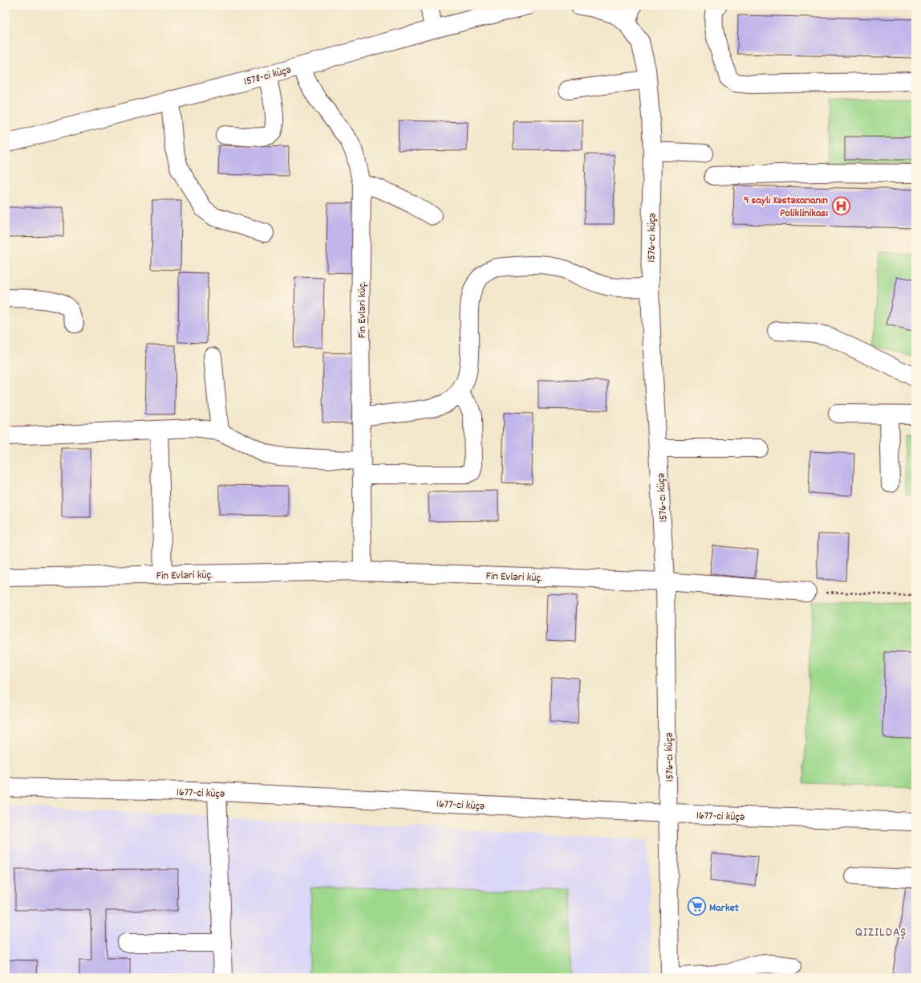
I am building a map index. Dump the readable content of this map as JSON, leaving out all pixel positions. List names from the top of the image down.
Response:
{
  "streets": {
    "street": [
      "1578-ci küçə",
      "1576-cı küçə",
      "Fin Evləri küç.",
      "1677-ci küçə"
    ]
  },
  "crossings": [
    ["1578-ci küçə", "Fin Evləri küç."],
    ["1576-cı küçə", "Fin Evləri küç."],
    ["1576-cı küçə", "1677-ci küçə"]
  ],
  "districts": ["QIZILDAŞ"],
  "places": {
    "hospital": ["9 saylı Xəstəxananın Poliklinikası"],
    "supermarket": ["Market"]
  }
}
